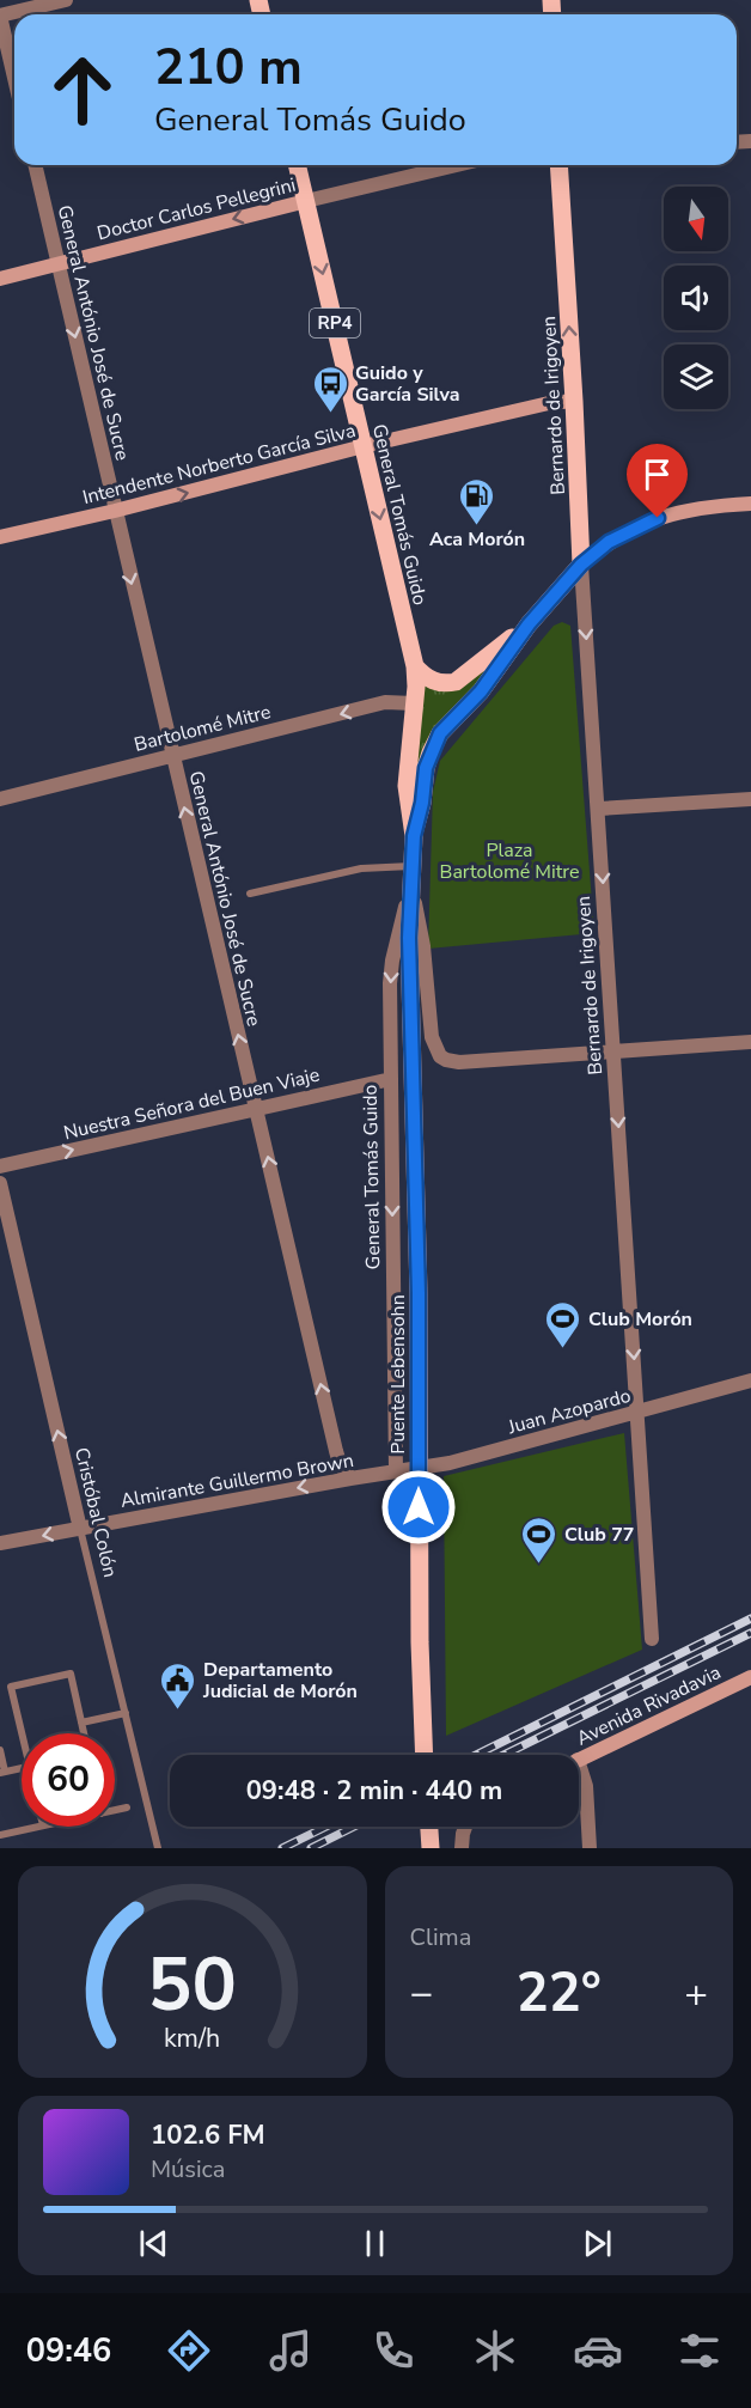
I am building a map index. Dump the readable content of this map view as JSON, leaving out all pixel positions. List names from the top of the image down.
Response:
{
  "streets": {
    "main road": [
      "RP4",
      "Bernardo de Irigoyen",
      "General Tomás Guido",
      "Puente Lebensohn"
    ],
    "street": [
      "Doctor Carlos Pellegrini",
      "General António José de Sucre",
      "Intendente Norberto García Silva",
      "Bartolomé Mitre",
      "Nuestra Señora del Buen Viaje",
      "Juan Azopardo",
      "Almirante Guillermo Brown",
      "Cristóbal Colón",
      "Avenida Rivadavia"
    ]
  },
  "crossings": [
    ["Doctor Carlos Pellegrini", "General António José de Sucre"],
    ["Doctor Carlos Pellegrini", "General Tomás Guido"],
    ["RP4", "Bernardo de Irigoyen"],
    ["RP4", "General Tomás Guido"],
    ["General António José de Sucre", "Intendente Norberto García Silva"],
    ["General António José de Sucre", "Bartolomé Mitre"],
    ["General António José de Sucre", "Nuestra Señora del Buen Viaje"],
    ["General António José de Sucre", "Almirante Guillermo Brown"],
    ["Bernardo de Irigoyen", "Intendente Norberto García Silva"],
    ["Bernardo de Irigoyen", "General Tomás Guido"],
    ["Bernardo de Irigoyen", "Juan Azopardo"],
    ["Intendente Norberto García Silva", "General Tomás Guido"],
    ["General Tomás Guido", "Bartolomé Mitre"],
    ["General Tomás Guido", "Nuestra Señora del Buen Viaje"],
    ["General Tomás Guido", "Puente Lebensohn"],
    ["General Tomás Guido", "Juan Azopardo"],
    ["General Tomás Guido", "Almirante Guillermo Brown"],
    ["Juan Azopardo", "Almirante Guillermo Brown"],
    ["Almirante Guillermo Brown", "Cristóbal Colón"]
  ],
  "one_way": [
    "Doctor Carlos Pellegrini",
    "Intendente Norberto García Silva",
    "General Tomás Guido",
    "Bartolomé Mitre",
    "Nuestra Señora del Buen Viaje",
    "Almirante Guillermo Brown",
    "Cristóbal Colón"
  ],
  "parks": ["Plaza Bartolomé Mitre"],
  "places": {
    "bus stop": ["Guido y García Silva"],
    "fuel station": ["Aca Morón"],
    "sports": ["Club Morón", "Club 77"],
    "public building": ["Departamento Judicial de Morón"]
  },
  "north": "bottom",
  "page": {
    "turn": ["210 m", "General Tomás Guido"],
    "limit": "60",
    "trip": "09:48 · 2 min · 440 m",
    "tile": "Clima",
    "heat": ["−", "22°", "+"],
    "song": ["102.6 FM", "Música"],
    "tabs": "09:46",
    "gauge": ["50", "km/h"]
  }
}
